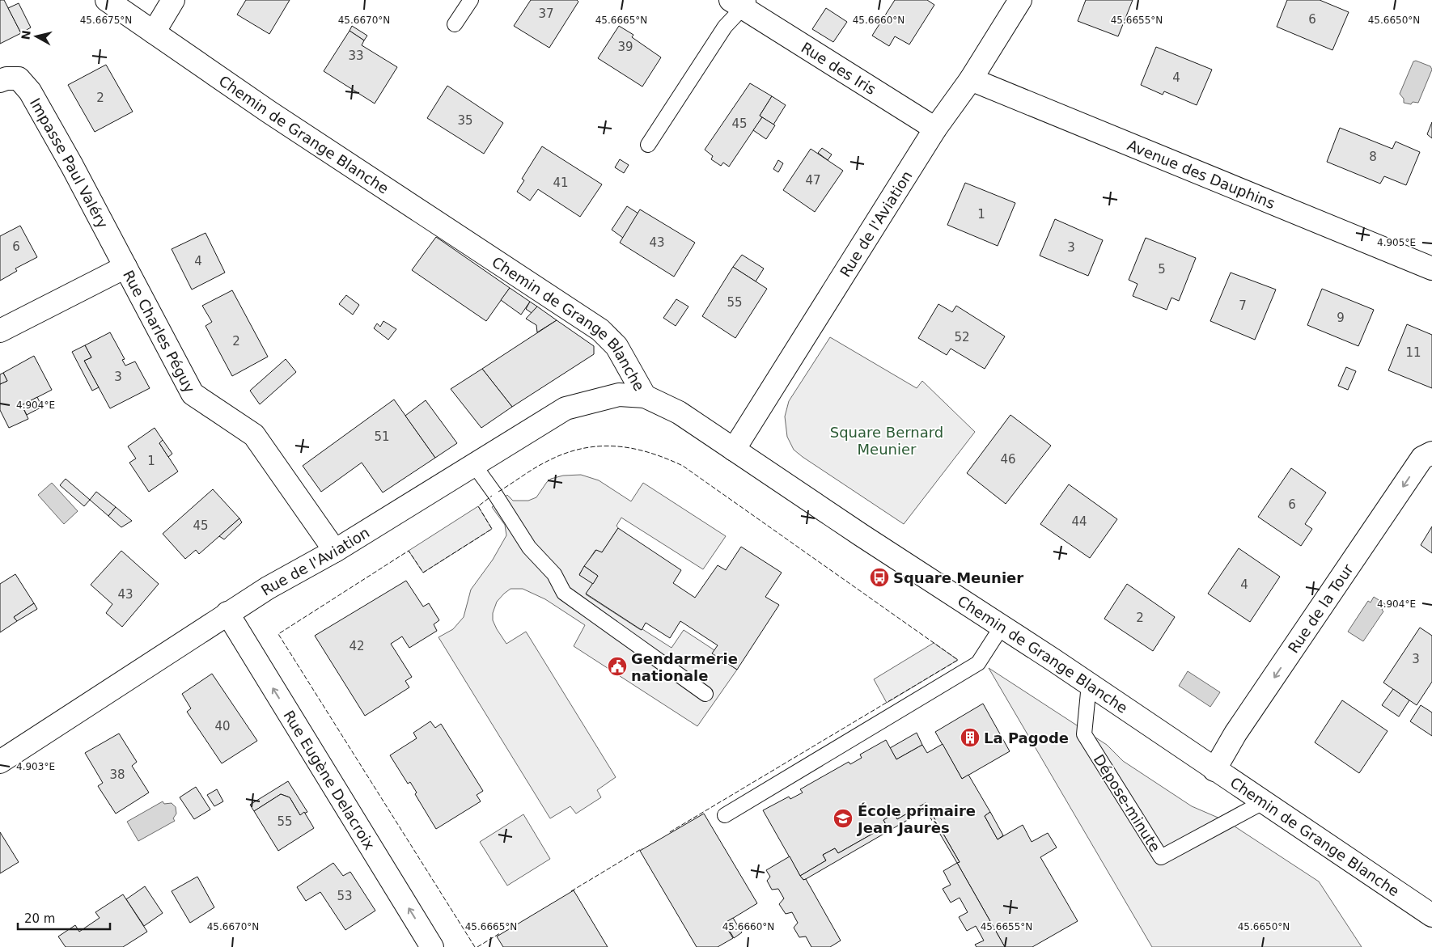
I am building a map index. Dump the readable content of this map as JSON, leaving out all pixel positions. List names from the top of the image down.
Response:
{
  "streets": {
    "street": [
      "Rue des Iris",
      "Chemin de Grange Blanche",
      "Impasse Paul Valéry",
      "Avenue des Dauphins",
      "Rue de l'Aviation",
      "Rue Charles Péguy",
      "Rue de la Tour",
      "Rue Eugène Delacroix"
    ],
    "lane": ["Dépose-minute"]
  },
  "crossings": [
    ["Rue des Iris", "Rue de l'Aviation"],
    ["Chemin de Grange Blanche", "Rue de l'Aviation"],
    ["Chemin de Grange Blanche", "Rue de la Tour"],
    ["Chemin de Grange Blanche", "Dépose-minute"],
    ["Impasse Paul Valéry", "Rue Charles Péguy"],
    ["Avenue des Dauphins", "Rue de l'Aviation"],
    ["Rue de l'Aviation", "Rue Charles Péguy"],
    ["Rue de l'Aviation", "Rue Eugène Delacroix"]
  ],
  "one_way": ["Rue de la Tour", "Rue Eugène Delacroix"],
  "parks": ["Square Bernard Meunier"],
  "places": {
    "bus stop": ["Square Meunier"],
    "public building": ["Gendarmerie nationale"],
    "building": ["La Pagode"],
    "school or university": ["École primaire Jean Jaurès"]
  },
  "house_numbers": [
    "37",
    "6",
    "39",
    "33",
    "4",
    "2",
    "35",
    "45",
    "8",
    "47",
    "41",
    "1",
    "43",
    "6",
    "3",
    "4",
    "5",
    "55",
    "7",
    "9",
    "52",
    "2",
    "11",
    "3",
    "51",
    "46",
    "1",
    "6",
    "44",
    "45",
    "4",
    "43",
    "2",
    "42",
    "3",
    "40",
    "38",
    "55",
    "53"
  ],
  "scale_bar": "20 m",
  "north": "left",
  "coordinates": [
    "45.6675°N",
    "45.6670°N",
    "45.6665°N",
    "45.6660°N",
    "45.6655°N",
    "45.6650°N",
    "4.905°E",
    "4.904°E",
    "4.903°E"
  ]
}
